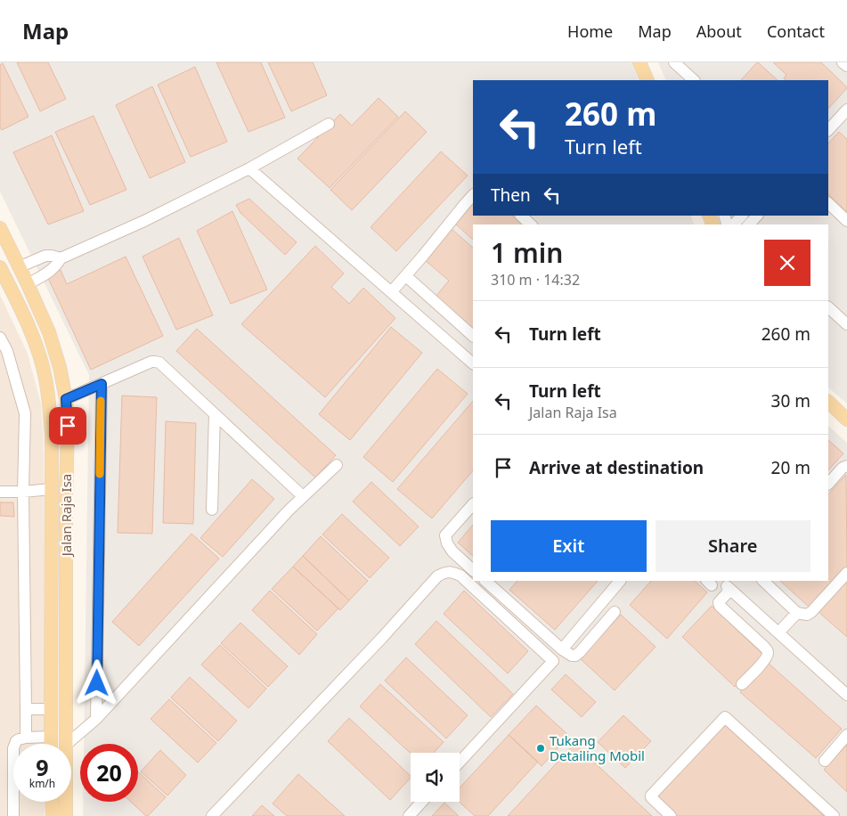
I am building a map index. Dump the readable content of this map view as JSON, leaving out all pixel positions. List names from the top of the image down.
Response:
{
  "streets": {
    "main road": ["Jalan Raja Isa"]
  },
  "places": ["Tukang Detailing Mobil"],
  "page": {
    "header": "Map",
    "nav": [
      "Home",
      "Map",
      "About",
      "Contact"
    ],
    "turn": ["260 m", "Turn left"],
    "then": "Then",
    "heading": ["1 min", "310 m · 14:32"],
    "list": [
      {
        "name": "Turn left",
        "value": "260 m"
      },
      {
        "name": "Turn left",
        "note": "Jalan Raja Isa",
        "value": "30 m"
      },
      {
        "name": "Arrive at destination",
        "value": "20 m"
      }
    ],
    "buttons": ["Exit", "Share"],
    "speed": "9 km/h",
    "limit": "20"
  }
}
